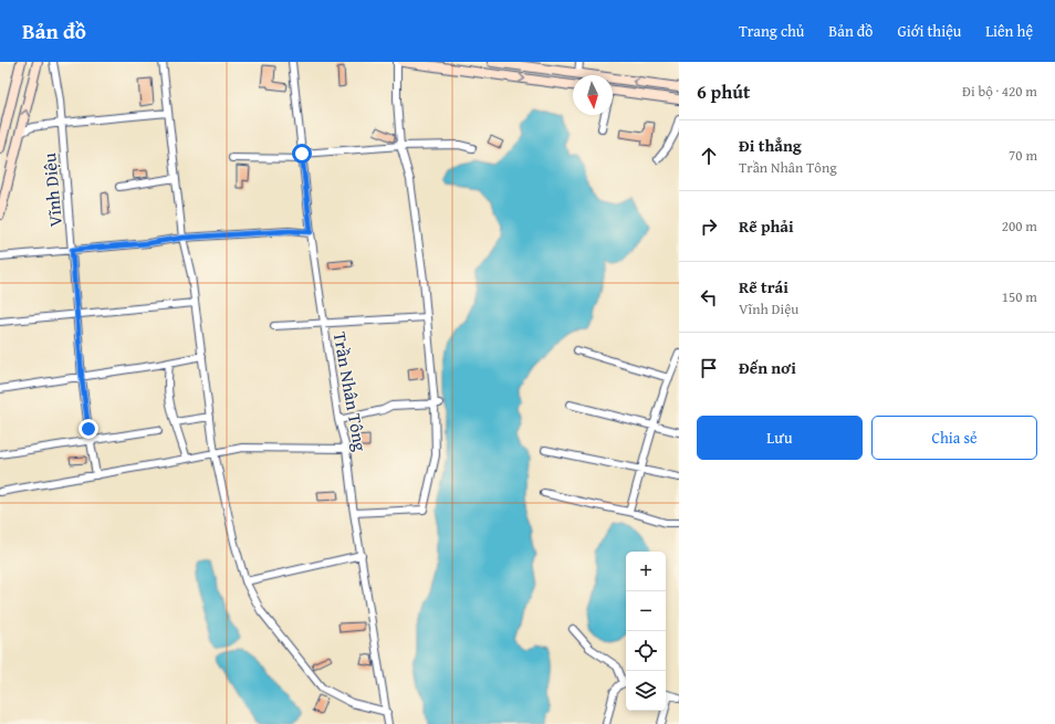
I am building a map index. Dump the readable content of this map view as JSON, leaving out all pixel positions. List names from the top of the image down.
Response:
{
  "streets": {
    "street": ["Vĩnh Diệu", "Trần Nhân Tông"]
  },
  "north": "bottom",
  "page": {
    "header": "Bản đồ",
    "nav": [
      "Trang chủ",
      "Bản đồ",
      "Giới thiệu",
      "Liên hệ"
    ],
    "heading": ["6 phút", "Đi bộ · 420 m"],
    "list": [
      ["Đi thẳng", "Trần Nhân Tông", "70 m"],
      ["Rẽ phải", "200 m"],
      ["Rẽ trái", "Vĩnh Diệu", "150 m"],
      "Đến nơi"
    ],
    "buttons": ["Lưu", "Chia sẻ"],
    "map_buttons": ["+", "−"]
  }
}
